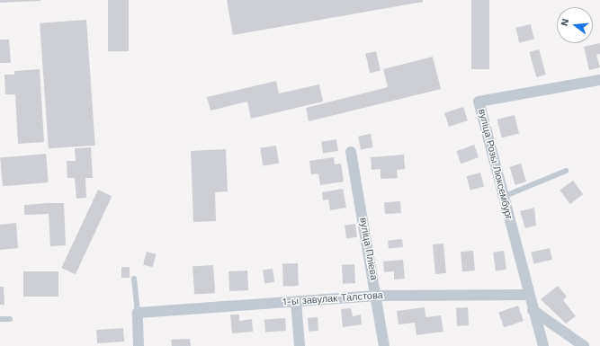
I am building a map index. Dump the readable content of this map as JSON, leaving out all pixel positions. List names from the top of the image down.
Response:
{
  "streets": {
    "street": ["вуліца Розы Люксембург", "вуліца Пліева", "1-ы завулак Талстова"]
  },
  "crossings": [
    ["вуліца Розы Люксембург", "1-ы завулак Талстова"],
    ["вуліца Пліева", "1-ы завулак Талстова"]
  ],
  "north": "left"
}
